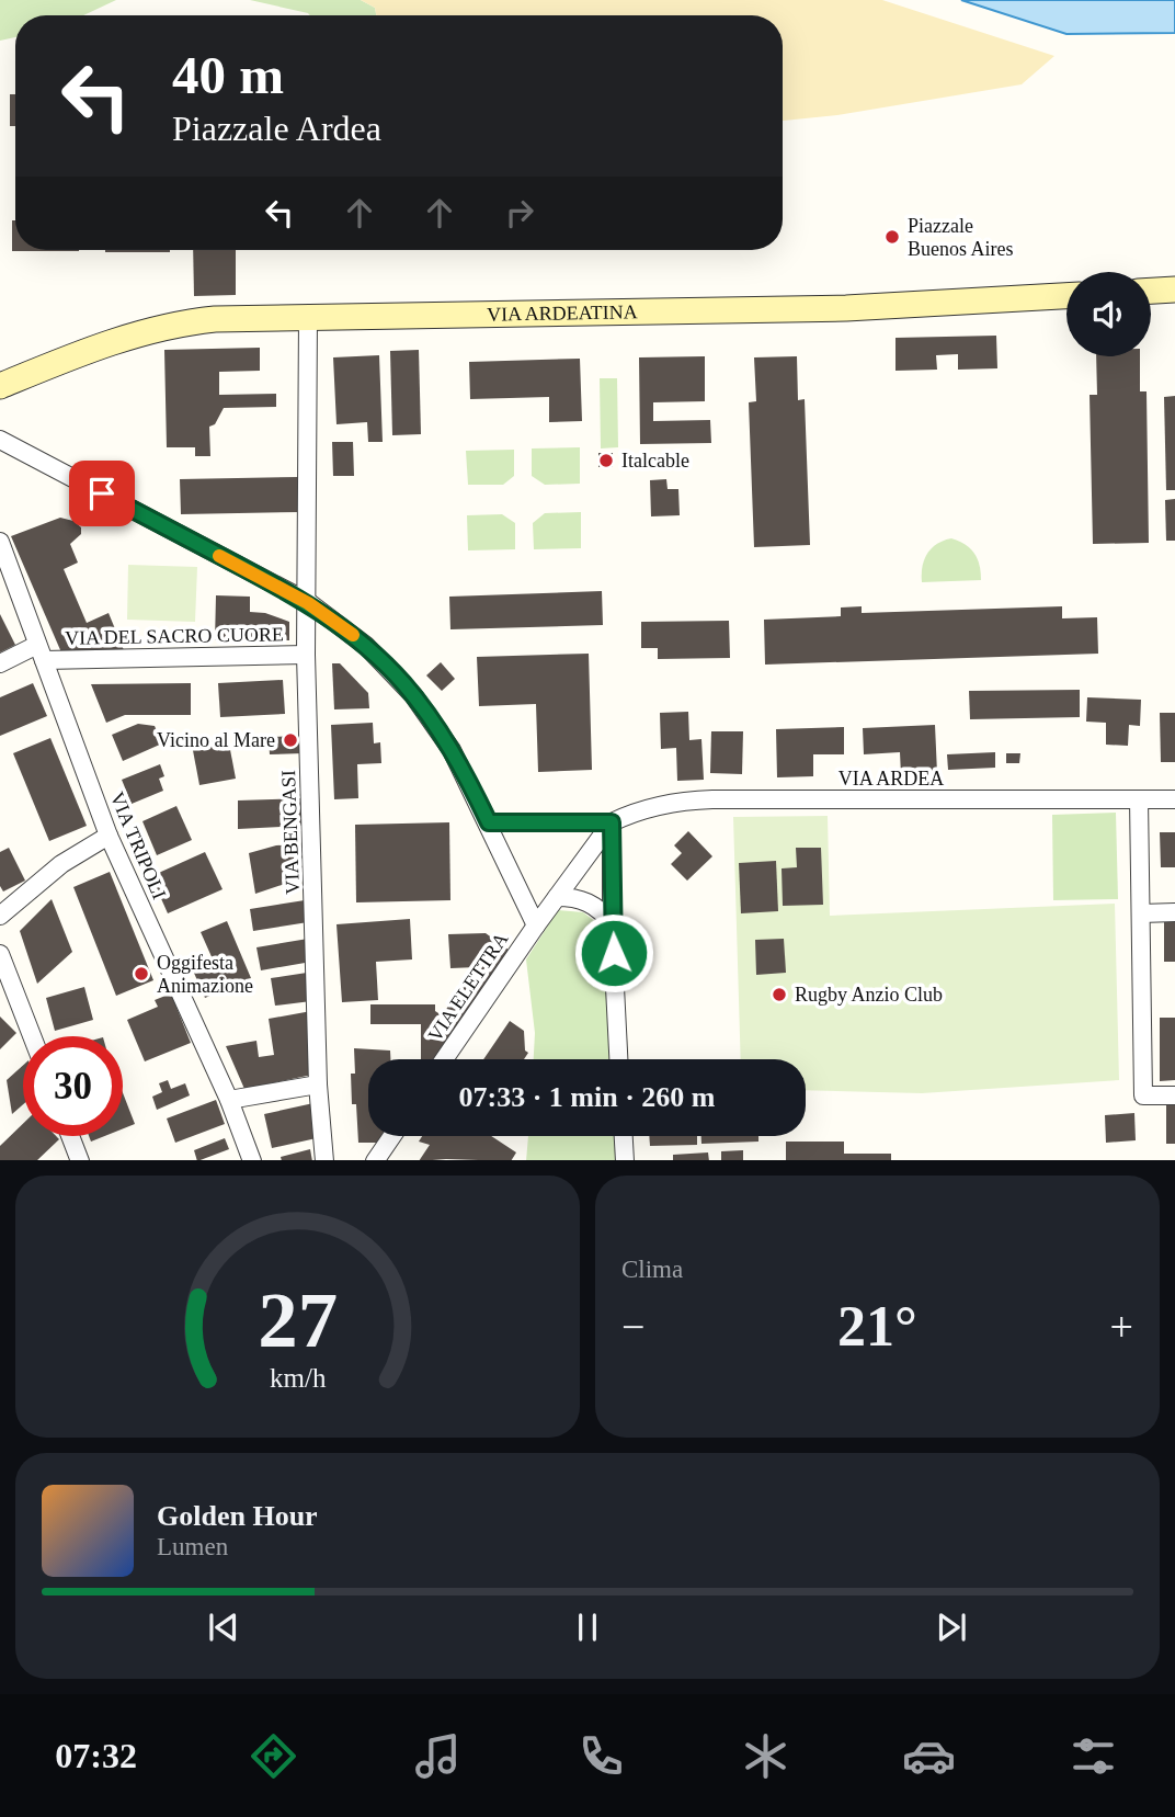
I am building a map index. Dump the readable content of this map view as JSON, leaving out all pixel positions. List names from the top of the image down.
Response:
{
  "streets": {
    "main road": ["VIA ARDEATINA"],
    "street": [
      "VIA DEL SACRO CUORE",
      "VIA ARDEA",
      "VIA BENGASI",
      "VIA TRIPOLI",
      "VIA ELETTRA"
    ]
  },
  "crossings": [
    ["VIA ARDEATINA", "VIA BENGASI"],
    ["VIA DEL SACRO CUORE", "VIA BENGASI"],
    ["VIA DEL SACRO CUORE", "VIA TRIPOLI"],
    ["VIA ARDEA", "VIA ELETTRA"]
  ],
  "places": [
    "Piazzale Buenos Aires",
    "Italcable",
    "Vicino al Mare",
    "Oggifesta Animazione",
    "Rugby Anzio Club"
  ],
  "page": {
    "turn": ["40 m", "Piazzale Ardea"],
    "limit": "30",
    "trip": "07:33 · 1 min · 260 m",
    "tile": "Clima",
    "heat": ["−", "21°", "+"],
    "song": ["Golden Hour", "Lumen"],
    "tabs": "07:32",
    "gauge": ["27", "km/h"]
  }
}
